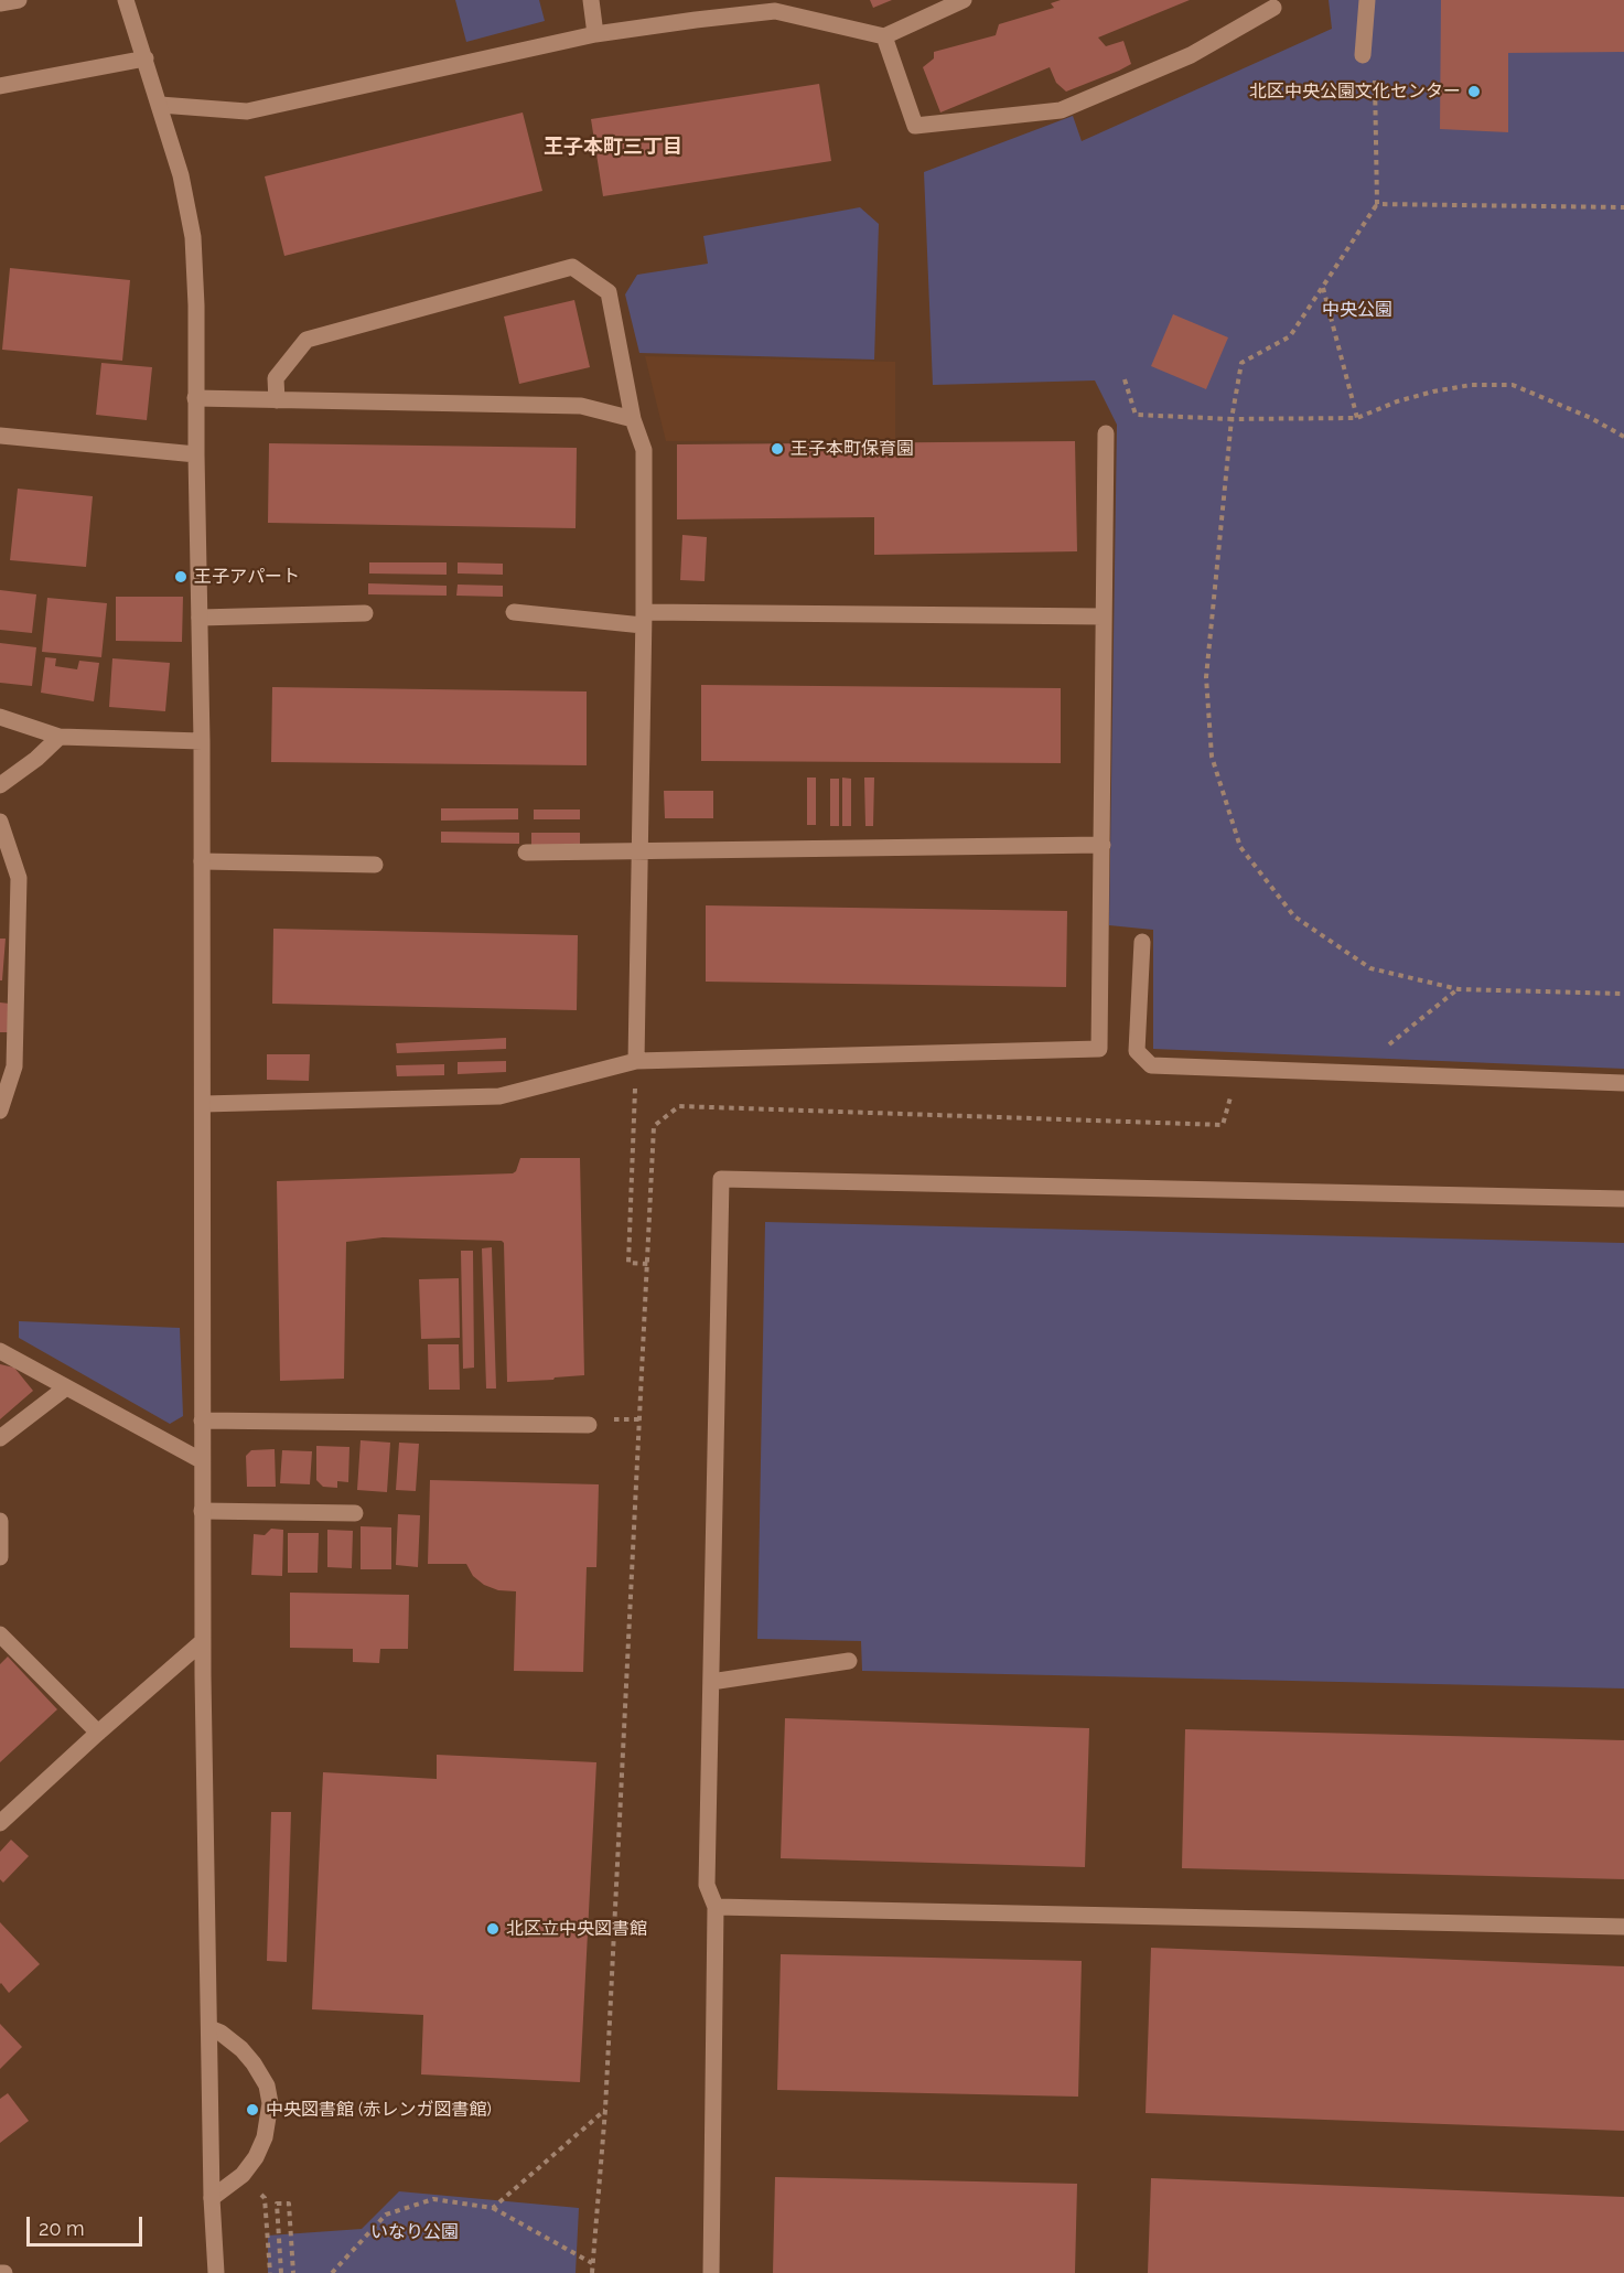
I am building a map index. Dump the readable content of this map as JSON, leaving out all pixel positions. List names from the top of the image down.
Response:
{
  "districts": ["王子本町三丁目"],
  "parks": ["中央公園", "いなり公園"],
  "places": [
    "北区中央公園文化センター",
    "王子本町保育園",
    "王子アパート",
    "北区立中央図書館",
    "中央図書館 (赤レンガ図書館)"
  ],
  "scale_bar": "20 m"
}
